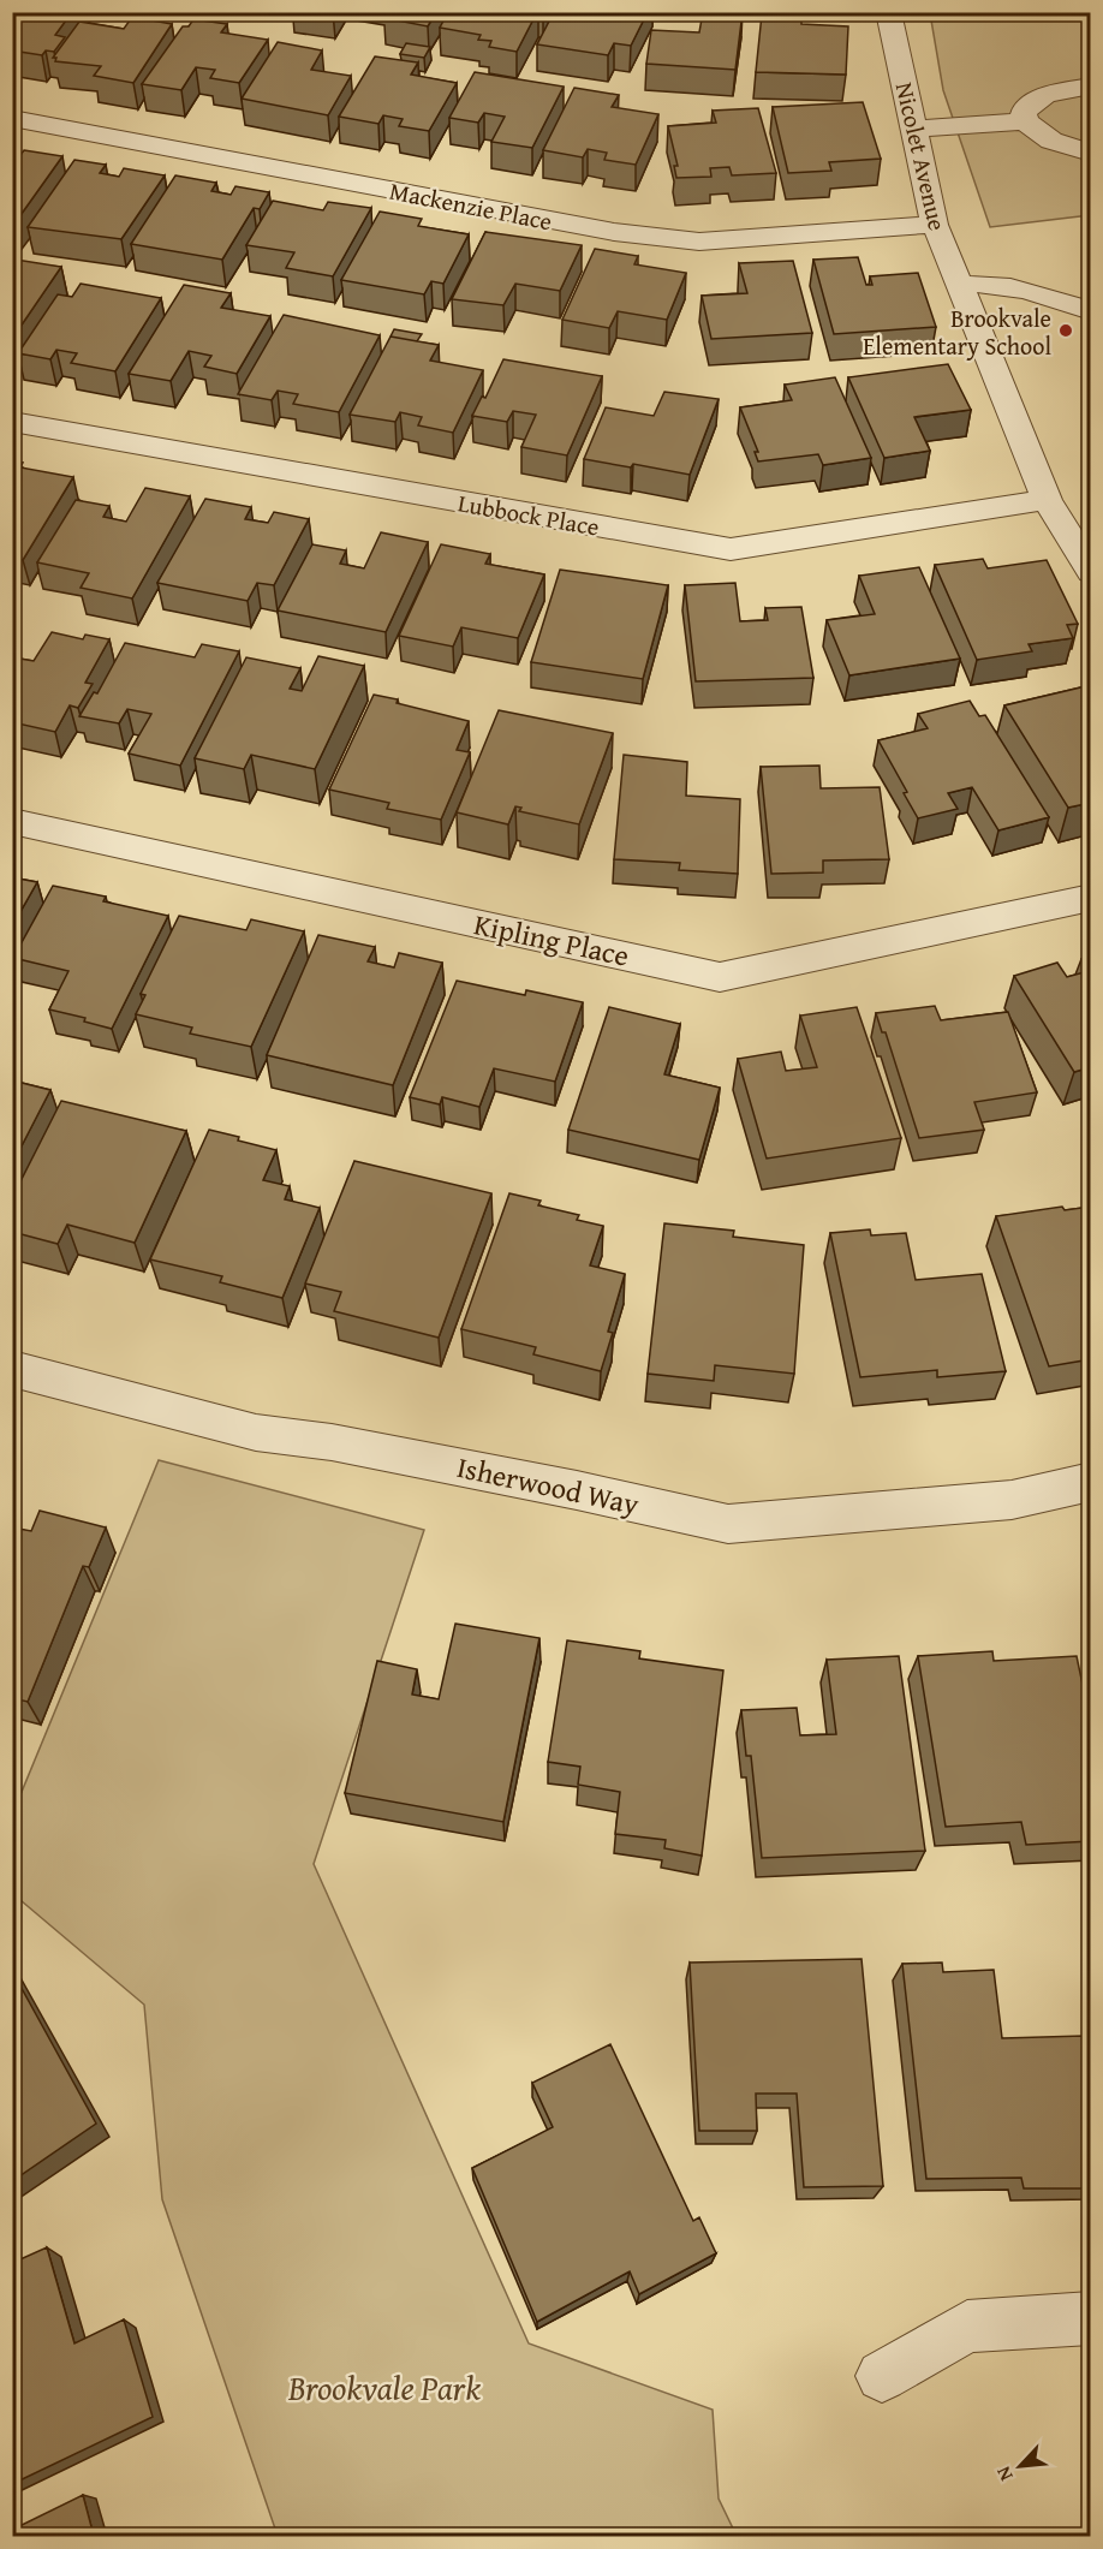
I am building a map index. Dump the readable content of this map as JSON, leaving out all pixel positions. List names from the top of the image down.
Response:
{
  "streets": {
    "street": [
      "Nicolet Avenue",
      "Mackenzie Place",
      "Lubbock Place",
      "Kipling Place",
      "Isherwood Way"
    ]
  },
  "crossings": [
    ["Nicolet Avenue", "Mackenzie Place"],
    ["Nicolet Avenue", "Lubbock Place"]
  ],
  "parks": ["Brookvale Park"],
  "places": ["Brookvale Elementary School"],
  "north": "bottom left"
}
